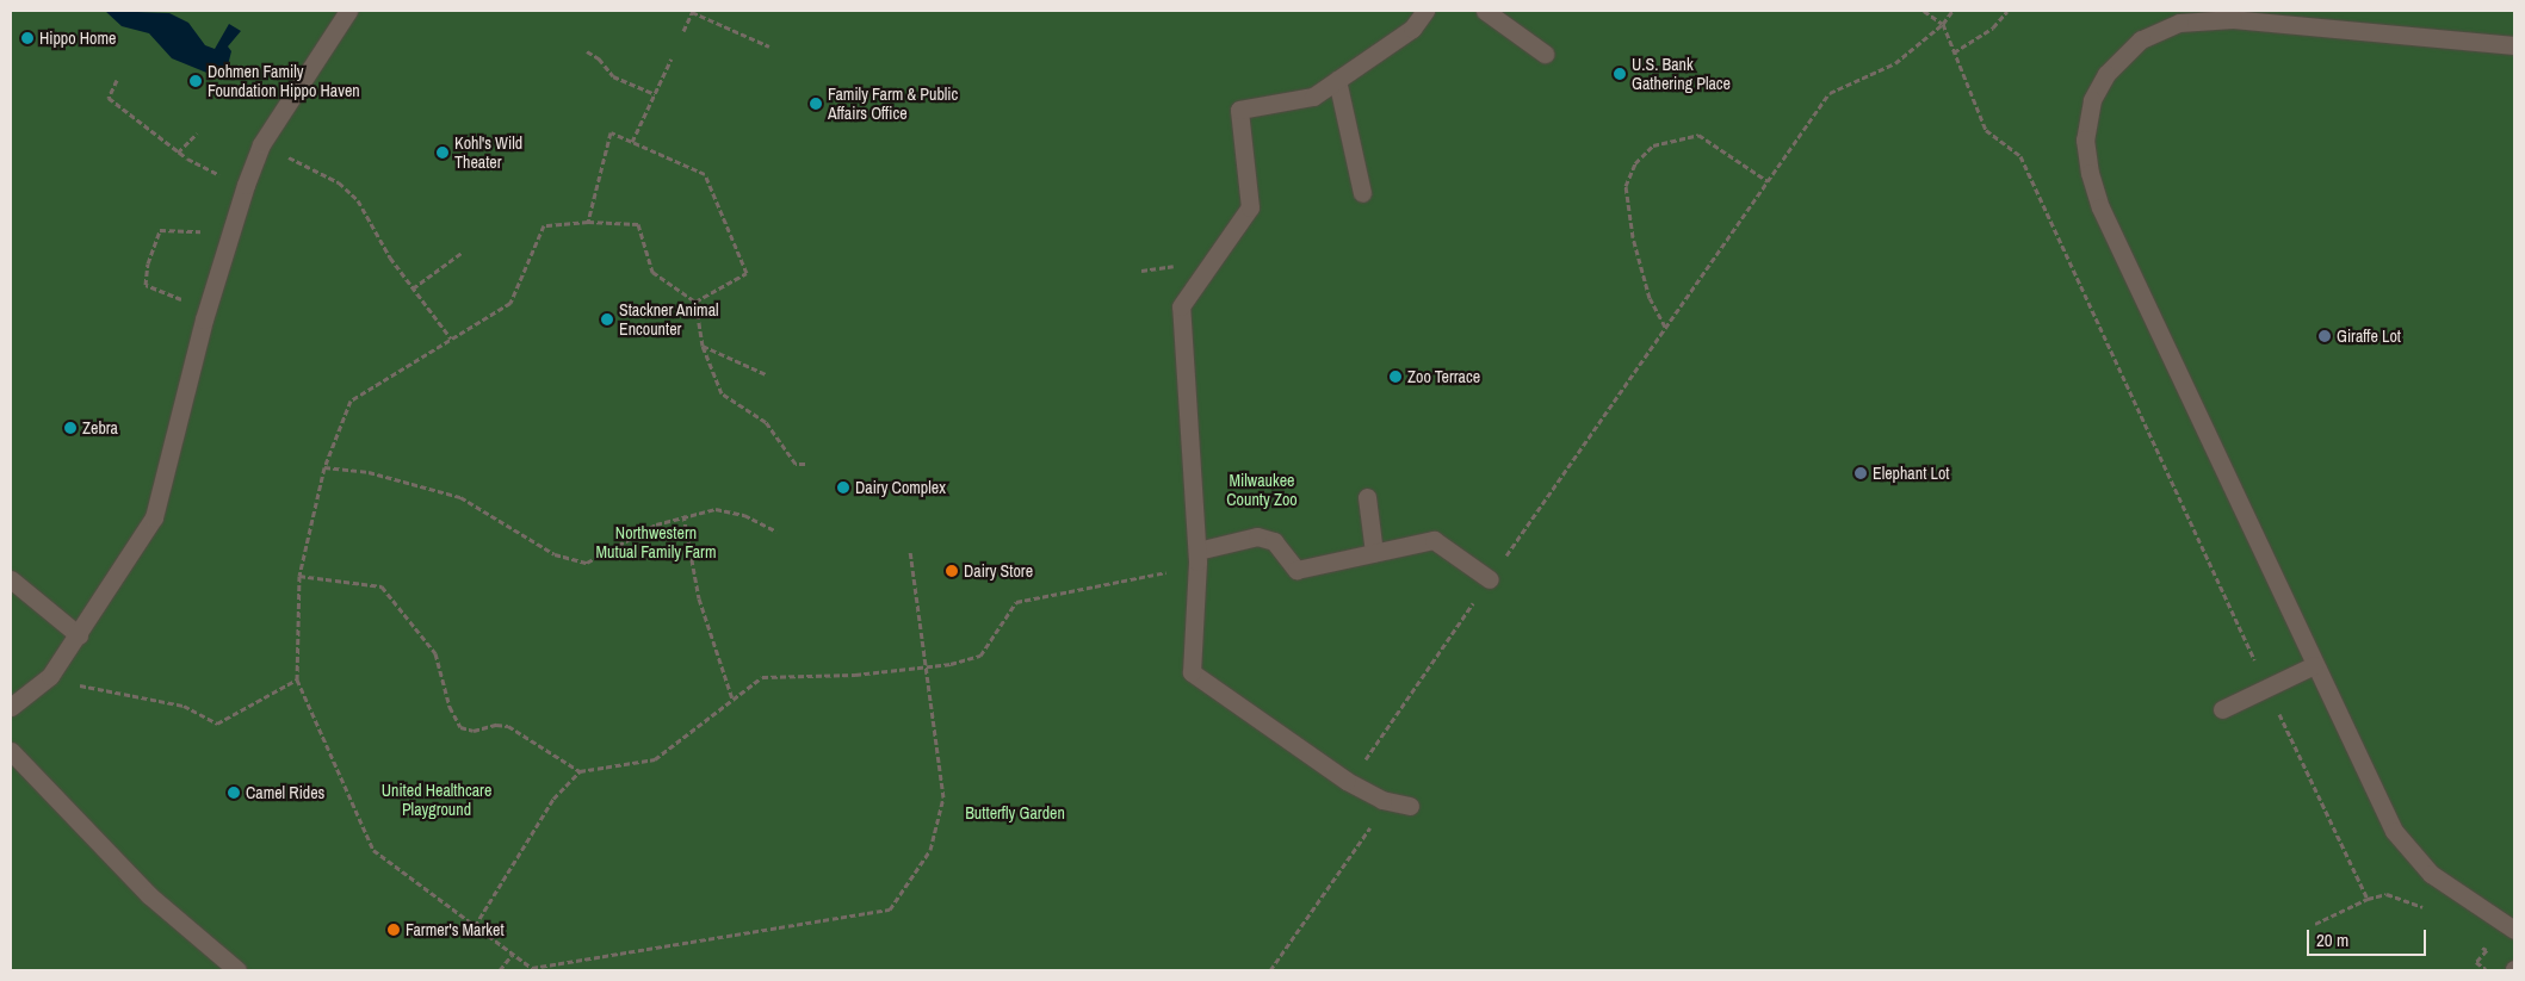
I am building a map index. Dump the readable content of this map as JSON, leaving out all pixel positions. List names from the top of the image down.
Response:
{
  "parks": [
    "Milwaukee County Zoo",
    "Northwestern Mutual Family Farm",
    "United Healthcare Playground",
    "Butterfly Garden"
  ],
  "places": [
    "Hippo Home",
    "U.S. Bank Gathering Place",
    "Dohmen Family Foundation Hippo Haven",
    "Family Farm & Public Affairs Office",
    "Kohl's Wild Theater",
    "Stackner Animal Encounter",
    "Giraffe Lot",
    "Zoo Terrace",
    "Zebra",
    "Elephant Lot",
    "Dairy Complex",
    "Dairy Store",
    "Camel Rides",
    "Farmer's Market"
  ],
  "scale_bar": "20 m"
}
